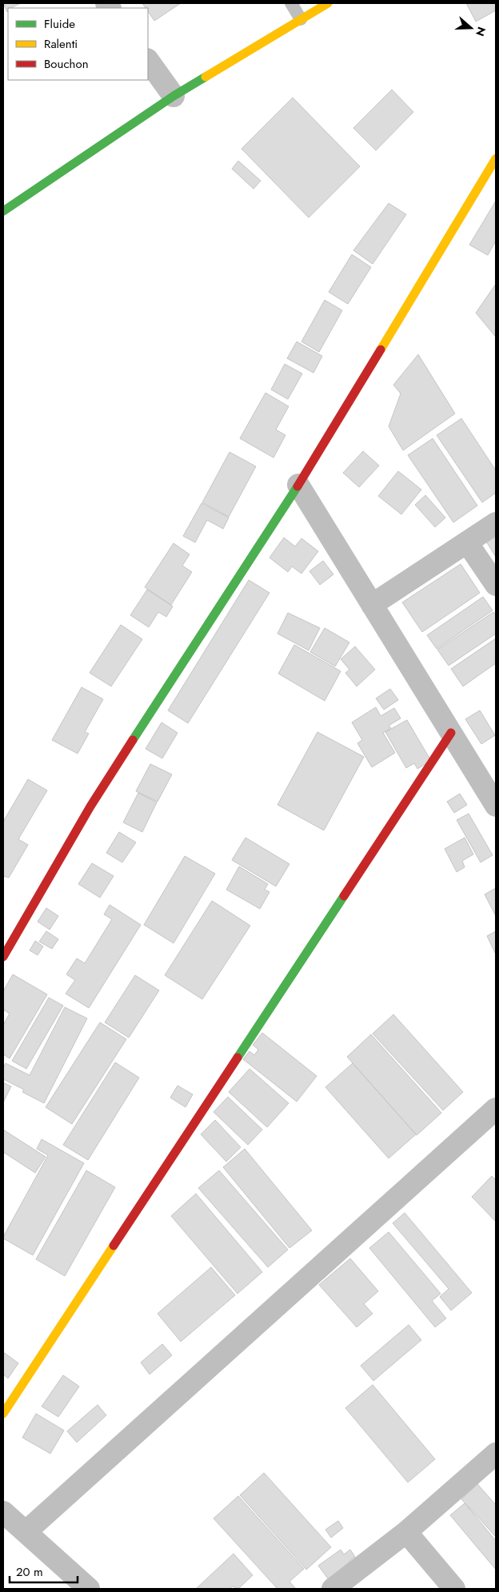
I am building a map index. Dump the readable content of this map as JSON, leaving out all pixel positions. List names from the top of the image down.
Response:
{
  "legend": ["Fluide", "Ralenti", "Bouchon"],
  "scale_bar": "20 m",
  "north": "right"
}
